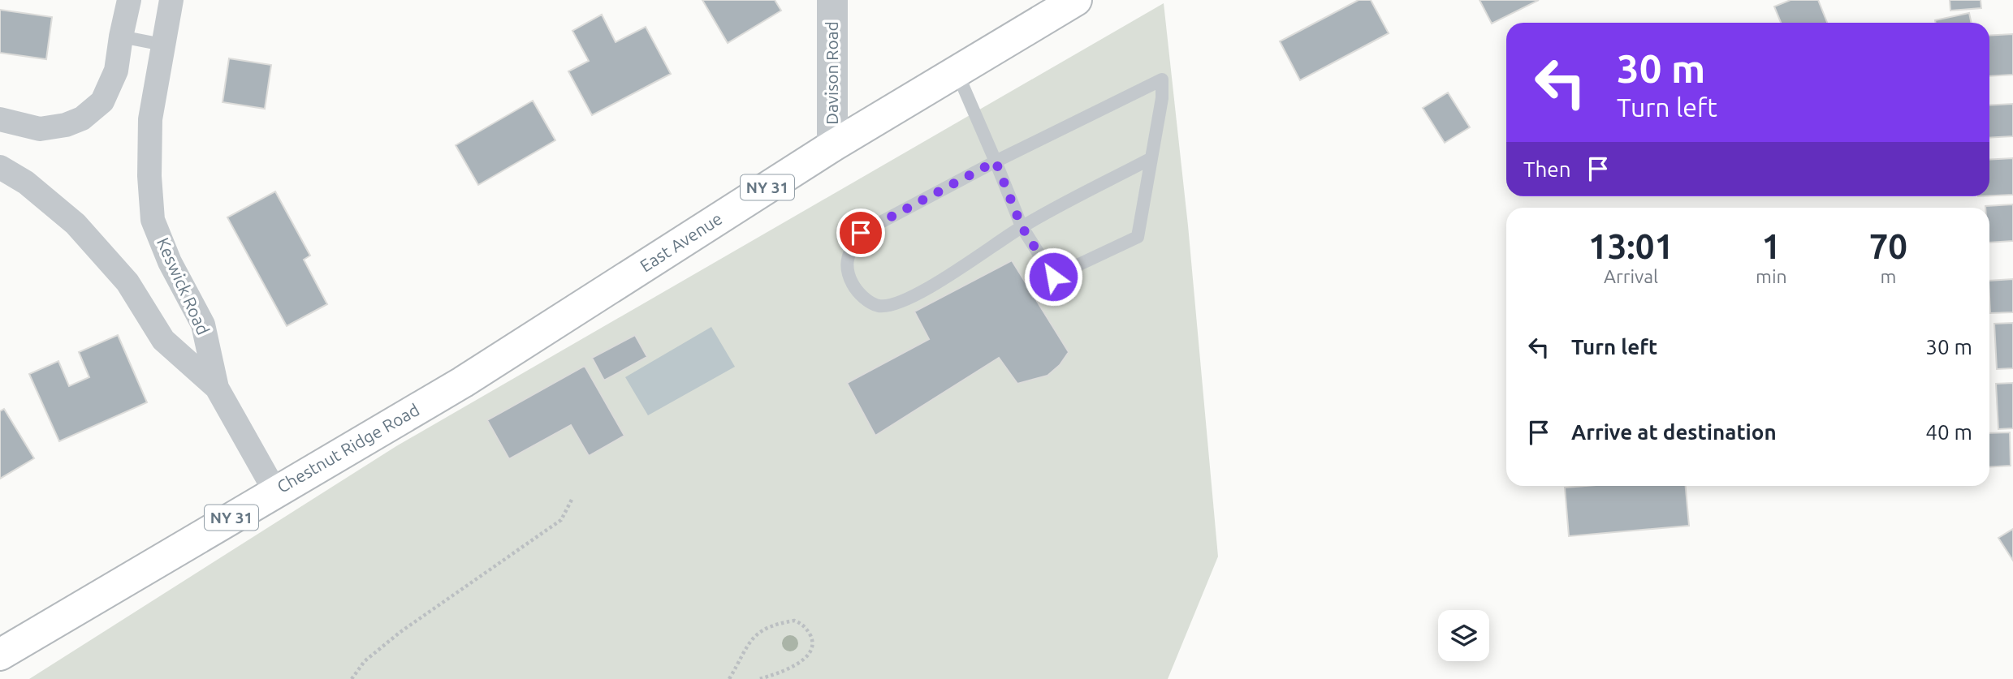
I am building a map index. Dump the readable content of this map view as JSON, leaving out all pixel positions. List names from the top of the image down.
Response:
{
  "streets": {
    "highway": ["NY 31", "East Avenue", "Chestnut Ridge Road"],
    "street": ["Davison Road", "Keswick Road"]
  },
  "crossings": [
    ["Davison Road", "East Avenue"],
    ["East Avenue", "Chestnut Ridge Road"],
    ["Keswick Road", "Chestnut Ridge Road"]
  ],
  "page": {
    "turn": ["30 m", "Turn left"],
    "then": "Then",
    "eta": [
      "13:01",
      "Arrival",
      "1",
      "min",
      "70",
      "m"
    ],
    "list": [
      {
        "name": "Turn left",
        "value": "30 m"
      },
      {
        "name": "Arrive at destination",
        "value": "40 m"
      }
    ]
  }
}
